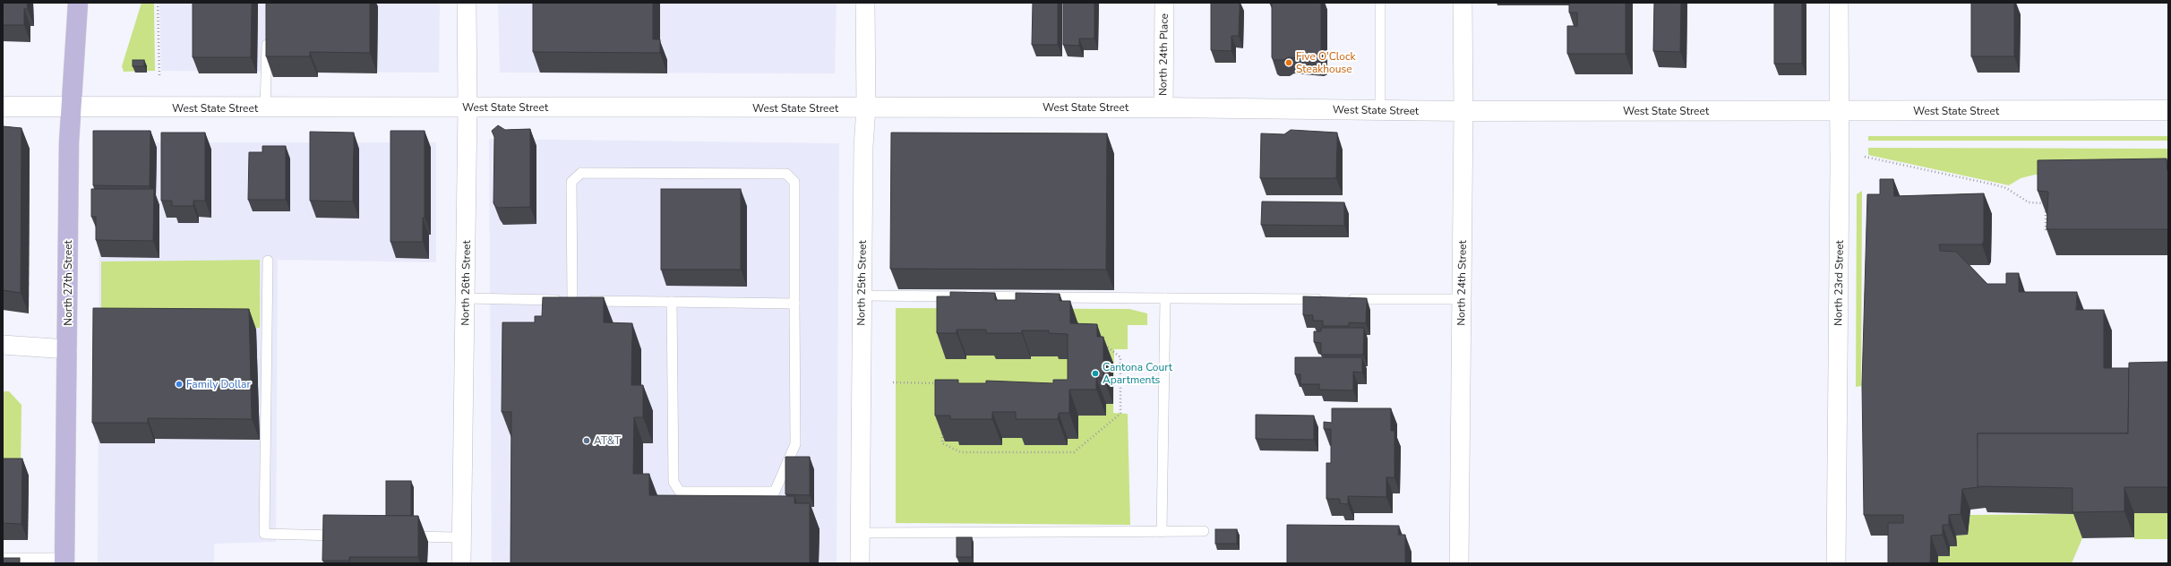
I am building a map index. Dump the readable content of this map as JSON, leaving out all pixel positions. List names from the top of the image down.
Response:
{
  "streets": {
    "main road": ["North 27th Street"],
    "street": [
      "North 24th Place",
      "West State Street",
      "North 26th Street",
      "North 25th Street",
      "North 24th Street",
      "North 23rd Street"
    ]
  },
  "crossings": [
    ["North 24th Place", "West State Street"],
    ["West State Street", "North 27th Street"],
    ["West State Street", "North 26th Street"],
    ["West State Street", "North 25th Street"],
    ["West State Street", "North 24th Street"],
    ["West State Street", "North 23rd Street"]
  ],
  "places": [
    "Five O'Clock Steakhouse",
    "Cantona Court Apartments",
    "Family Dollar",
    "AT&T"
  ]
}
